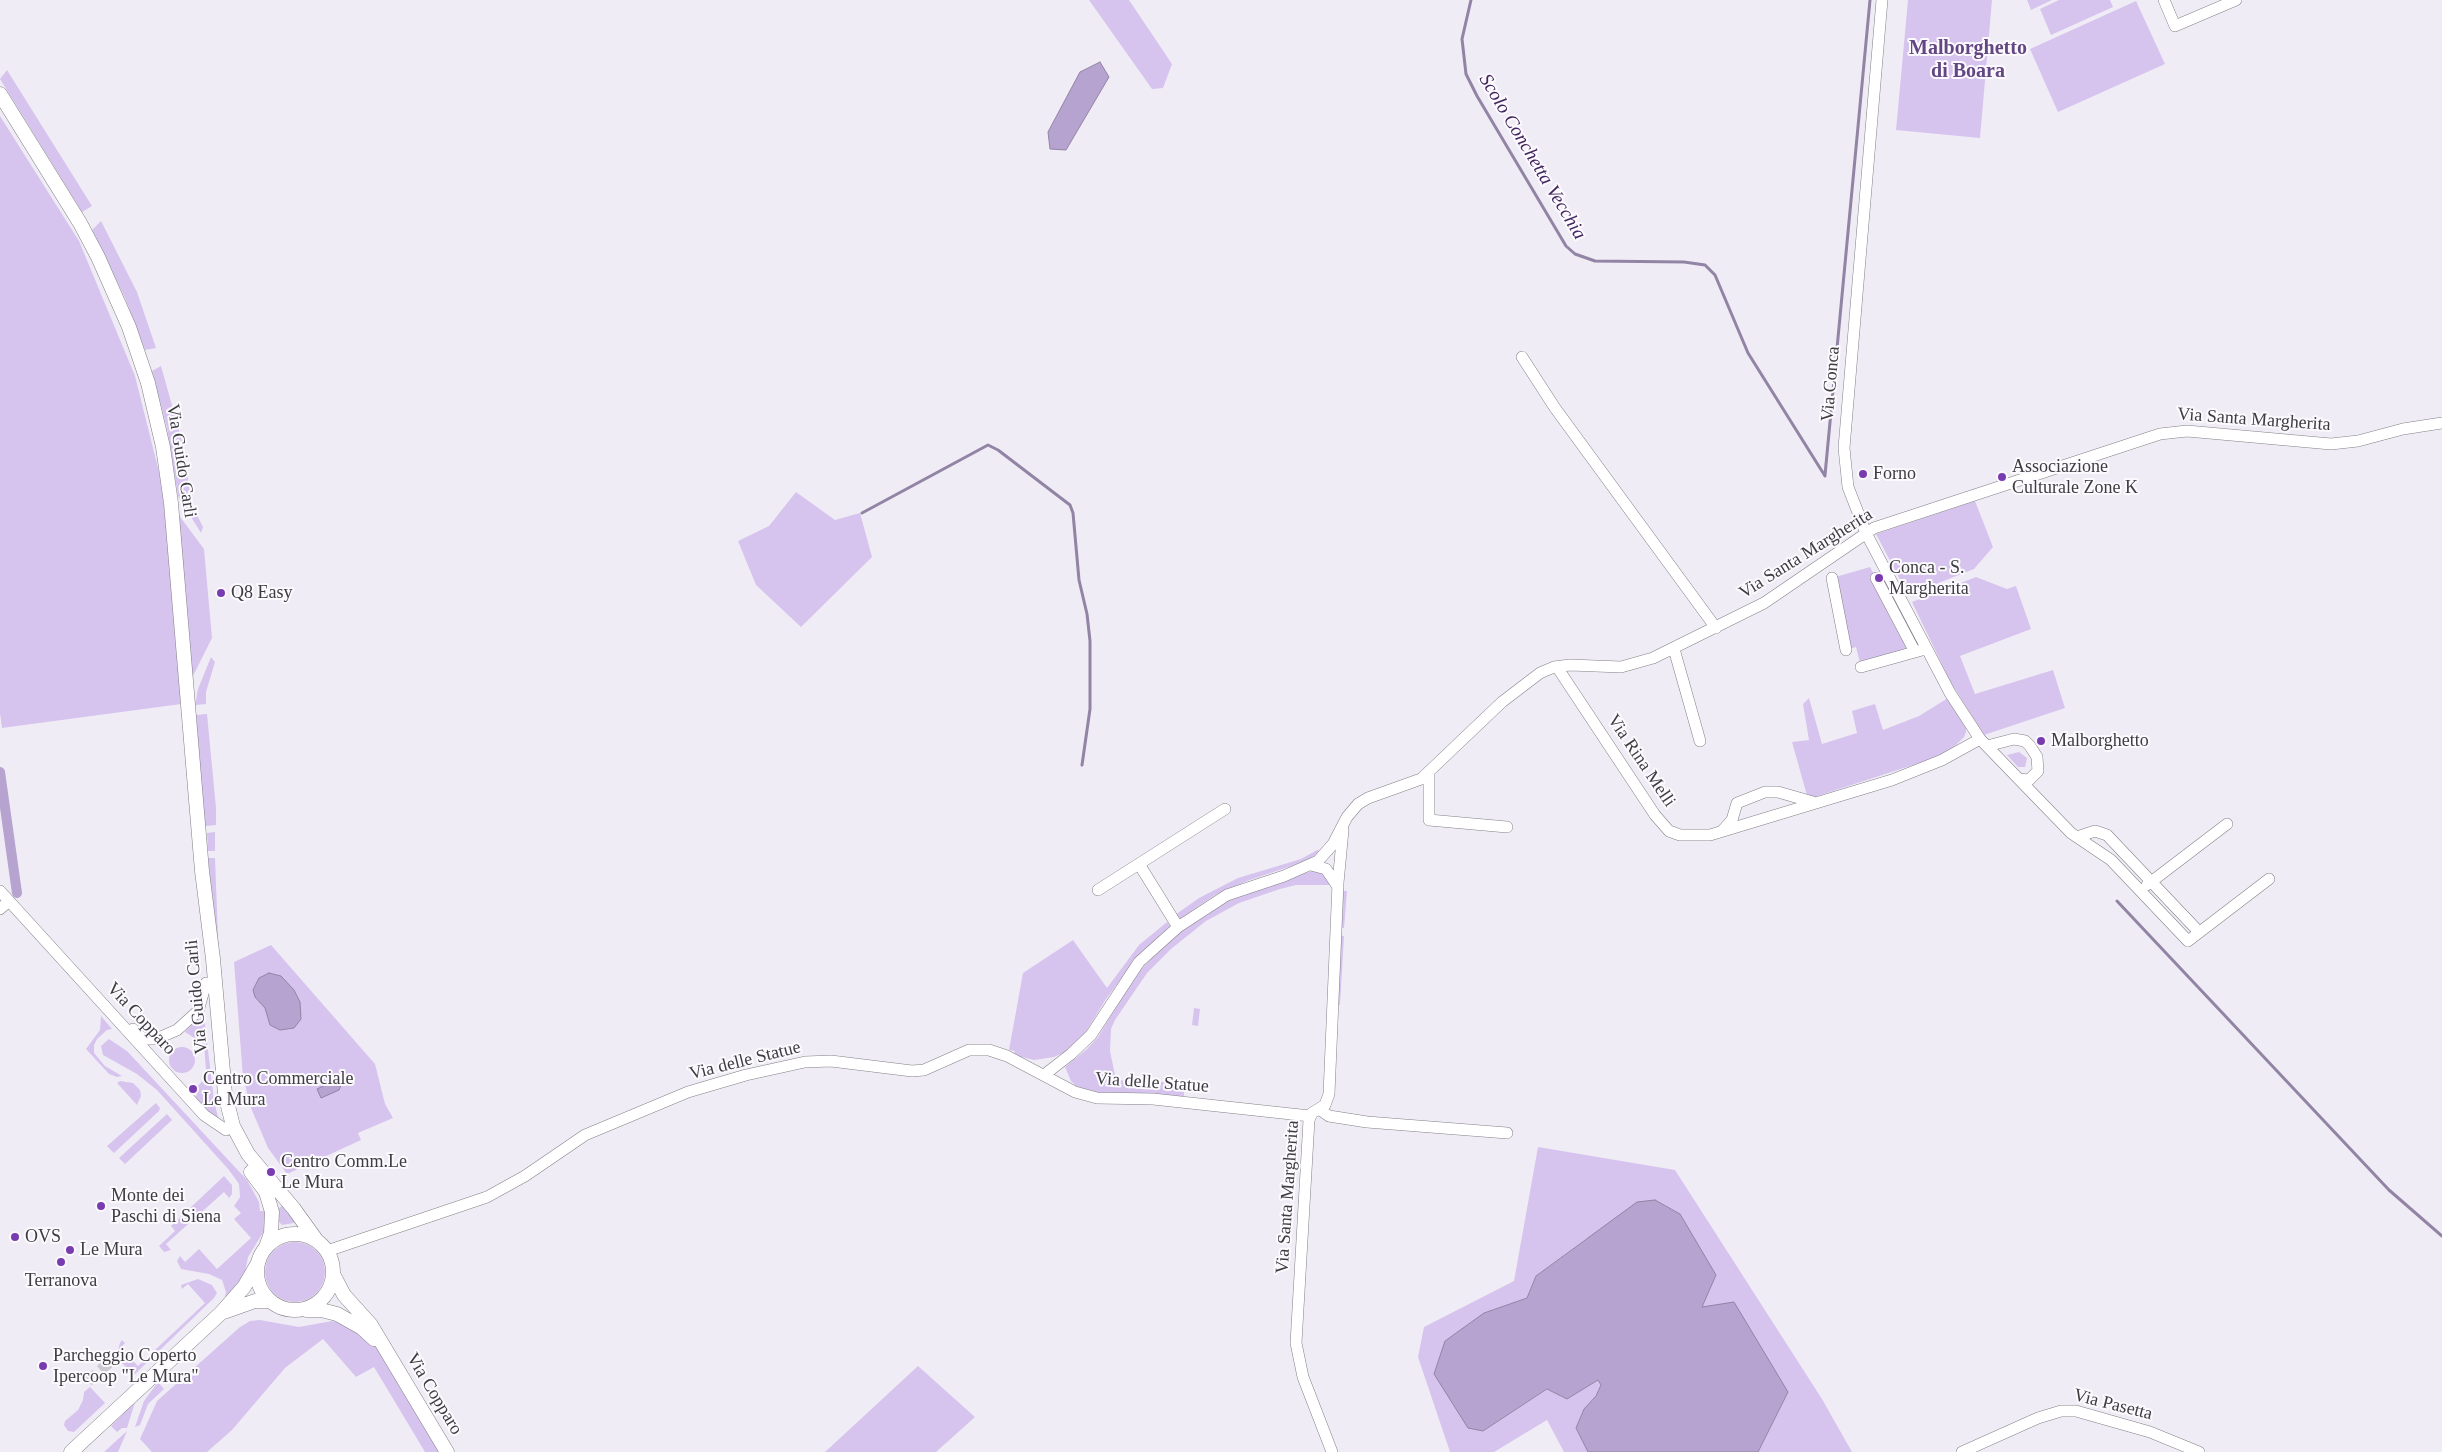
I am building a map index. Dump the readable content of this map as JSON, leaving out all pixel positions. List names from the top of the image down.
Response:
{
  "streets": {
    "main road": ["Via Guido Carli", "Via Copparo"],
    "street": [
      "Via Conca",
      "Via Santa Margherita",
      "Via Rina Melli",
      "Via delle Statue",
      "Via Pasetta"
    ]
  },
  "crossings": [
    ["Via Conca", "Via Santa Margherita"],
    ["Via Conca", "Via Rina Melli"],
    ["Via Santa Margherita", "Via Rina Melli"],
    ["Via Santa Margherita", "Via delle Statue"],
    ["Via Guido Carli", "Via Copparo"],
    ["Via Guido Carli", "Via delle Statue"],
    ["Via Copparo", "Via delle Statue"]
  ],
  "districts": ["Malborghetto di Boara"],
  "water": ["Scolo Conchetta Vecchia"],
  "places": [
    "Forno",
    "Associazione Culturale Zone K",
    "Conca - S. Margherita",
    "Q8 Easy",
    "Malborghetto",
    "Centro Commerciale Le Mura",
    "Centro Comm.Le Le Mura",
    "Monte dei Paschi di Siena",
    "OVS",
    "Le Mura",
    "Terranova",
    "Parcheggio Coperto Ipercoop \"Le Mura\""
  ]
}
